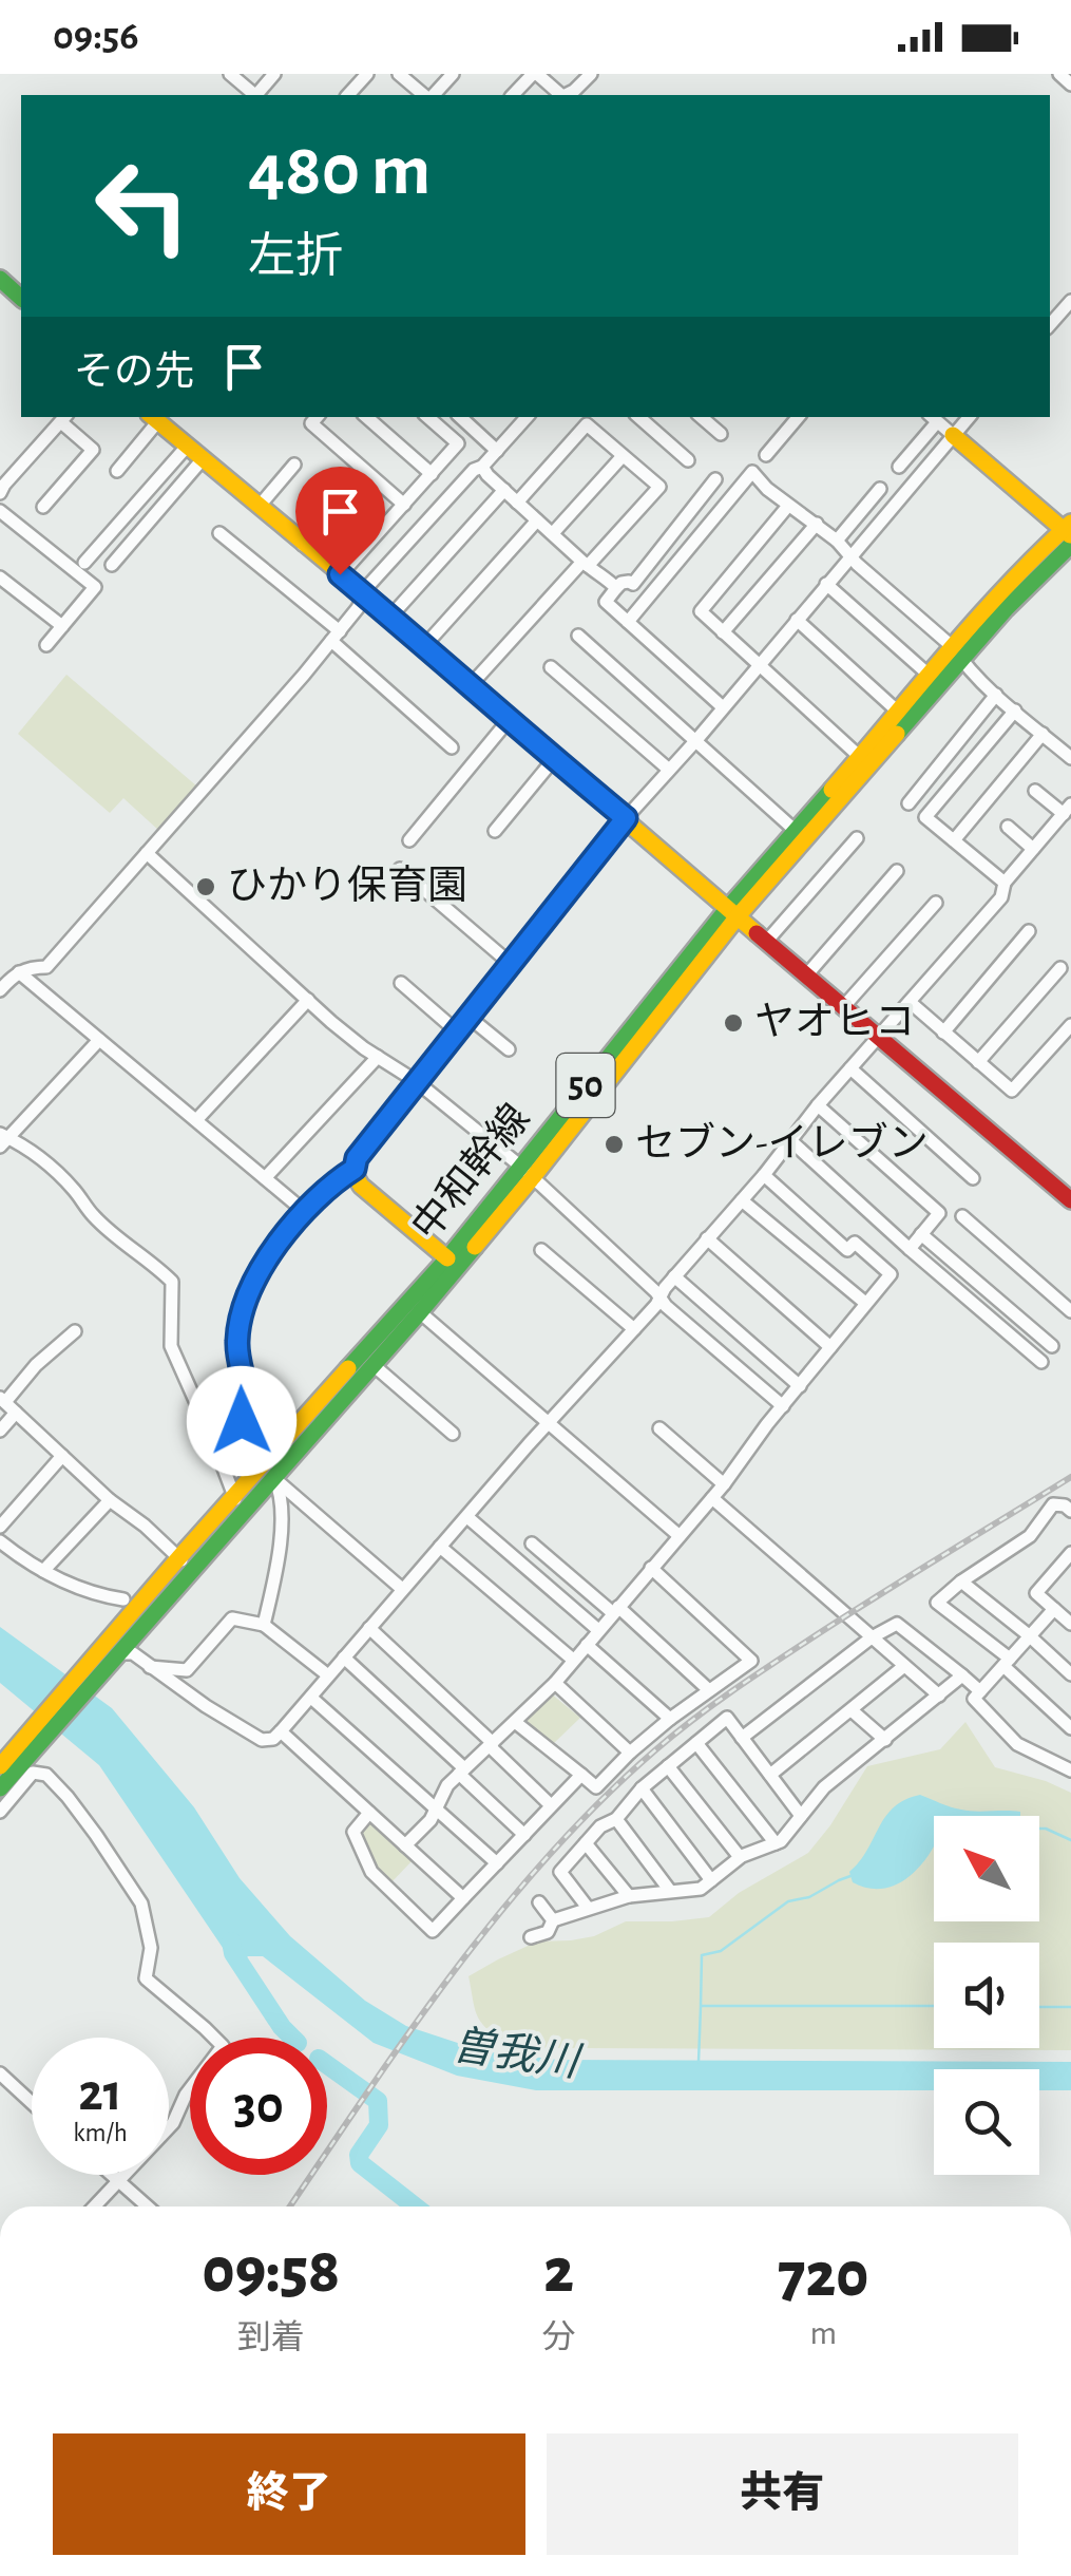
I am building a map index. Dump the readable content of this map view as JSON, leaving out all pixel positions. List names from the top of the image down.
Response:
{
  "streets": {
    "main road": ["50", "中和幹線"]
  },
  "water": ["曽我川"],
  "places": ["ひかり保育園", "ヤオヒコ", "セブン-イレブン"],
  "north": "top left",
  "page": {
    "status": "09:56",
    "turn": ["480 m", "左折"],
    "then": "その先",
    "speed": "21 km/h",
    "limit": "30",
    "eta": [
      "09:58",
      "到着",
      "2",
      "分",
      "720",
      "m"
    ],
    "buttons": ["終了", "共有"]
  }
}
